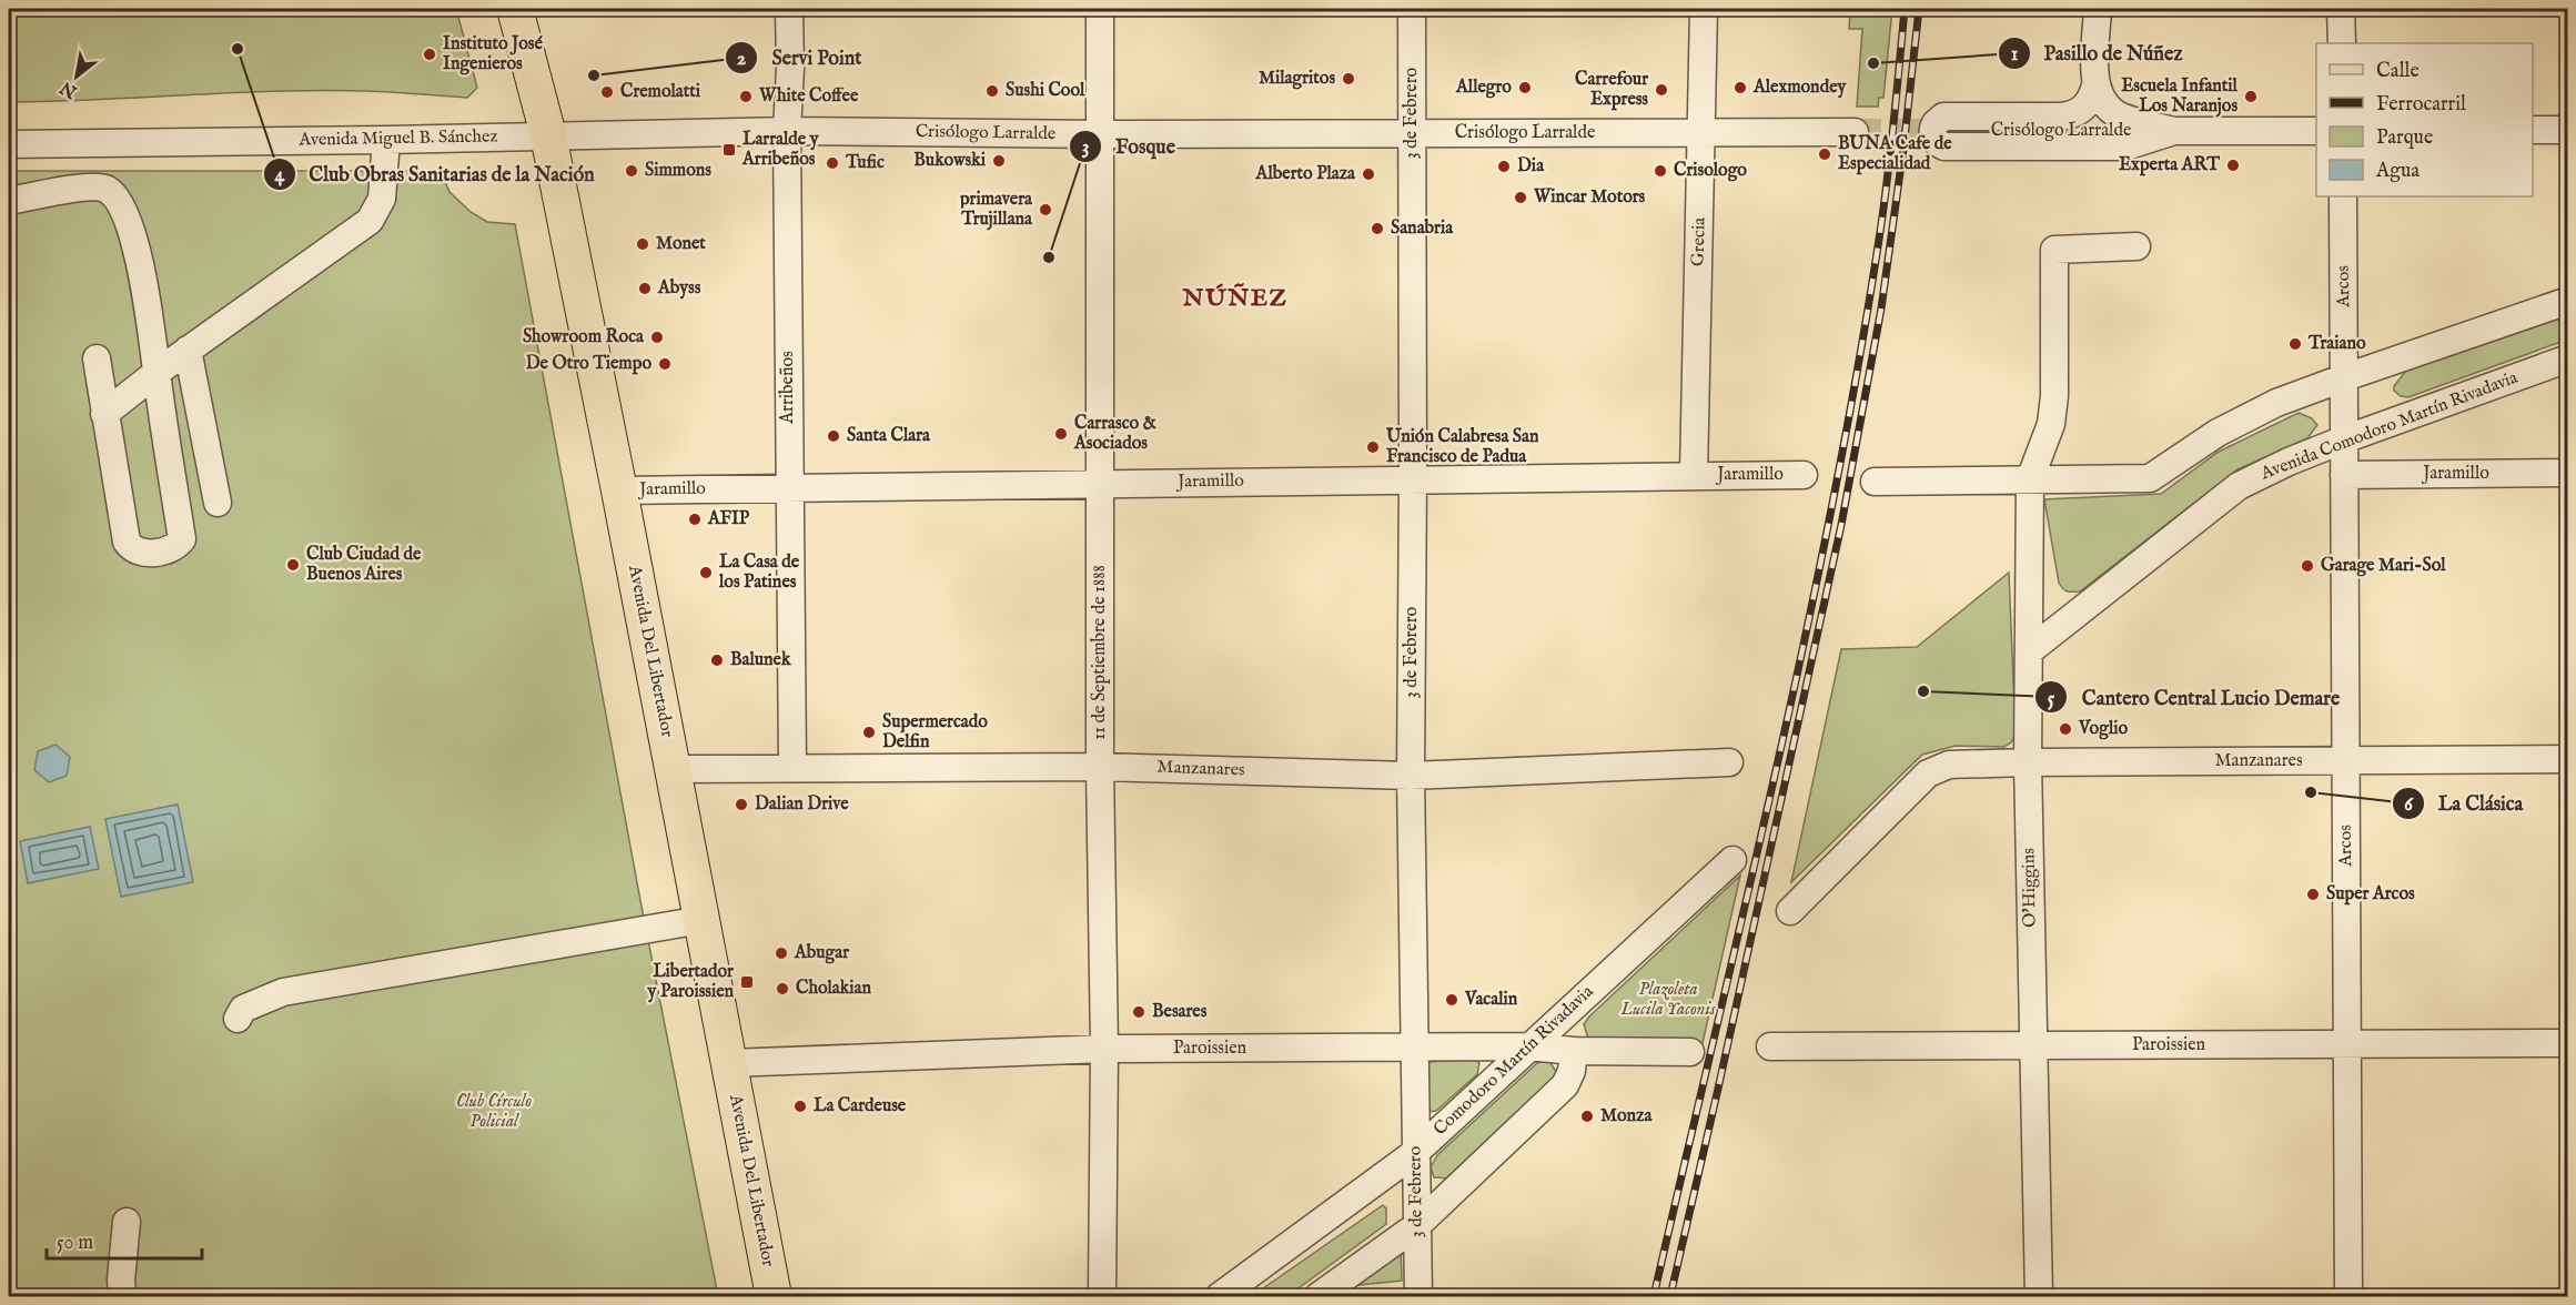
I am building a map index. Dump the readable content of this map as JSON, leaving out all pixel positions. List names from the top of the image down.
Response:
{
  "streets": {
    "main road": ["Avenida Del Libertador"],
    "street": [
      "3 de Febrero",
      "Crisólogo Larralde",
      "Avenida Miguel B. Sánchez",
      "Grecia",
      "Arcos",
      "Arribeños",
      "Avenida Comodoro Martín Rivadavia",
      "Jaramillo",
      "11 de Septiembre de 1888",
      "Manzanares",
      "O'Higgins",
      "Paroissien",
      "Comodoro Martín Rivadavia"
    ]
  },
  "crossings": [
    ["3 de Febrero", "Crisólogo Larralde"],
    ["3 de Febrero", "Jaramillo"],
    ["3 de Febrero", "Manzanares"],
    ["3 de Febrero", "Paroissien"],
    ["3 de Febrero", "Comodoro Martín Rivadavia"],
    ["Crisólogo Larralde", "Avenida Miguel B. Sánchez"],
    ["Crisólogo Larralde", "Grecia"],
    ["Crisólogo Larralde", "Arribeños"],
    ["Crisólogo Larralde", "Avenida Del Libertador"],
    ["Crisólogo Larralde", "11 de Septiembre de 1888"],
    ["Avenida Miguel B. Sánchez", "Avenida Del Libertador"],
    ["Grecia", "Jaramillo"],
    ["Arcos", "Avenida Comodoro Martín Rivadavia"],
    ["Arcos", "Jaramillo"],
    ["Arcos", "Manzanares"],
    ["Arcos", "Paroissien"],
    ["Arribeños", "Jaramillo"],
    ["Arribeños", "Manzanares"],
    ["Avenida Comodoro Martín Rivadavia", "O'Higgins"],
    ["Jaramillo", "Avenida Del Libertador"],
    ["Jaramillo", "11 de Septiembre de 1888"],
    ["Avenida Del Libertador", "Manzanares"],
    ["Avenida Del Libertador", "Paroissien"],
    ["11 de Septiembre de 1888", "Manzanares"],
    ["11 de Septiembre de 1888", "Paroissien"],
    ["Manzanares", "O'Higgins"],
    ["O'Higgins", "Paroissien"],
    ["Paroissien", "Comodoro Martín Rivadavia"]
  ],
  "districts": ["NÚÑEZ"],
  "parks": ["Plazoleta Lucila Yaconis", "Club Círculo Policial"],
  "places": {
    "other": [
      "Club Obras Sanitarias de la Nación",
      "Instituto José Ingenieros",
      "Pasillo de Núñez",
      "Servi Point",
      "Milagritos",
      "Allegro",
      "Alexmondey",
      "Carrefour Express",
      "Sushi Cool",
      "Cremolatti",
      "White Coffee",
      "Escuela Infantil Los Naranjos",
      "BUNA Cafe de Especialidad",
      "Bukowski",
      "Tufic",
      "Experta ART",
      "Dia",
      "Simmons",
      "Crisologo",
      "Alberto Plaza",
      "Wincar Motors",
      "primavera Trujillana",
      "Sanabria",
      "Monet",
      "Fosque",
      "Abyss",
      "Showroom Roca",
      "Traiano",
      "De Otro Tiempo",
      "Carrasco & Asociados",
      "Santa Clara",
      "Unión Calabresa San Francisco de Padua",
      "AFIP",
      "Club Ciudad de Buenos Aires",
      "Garage Mari-Sol",
      "La Casa de los Patines",
      "Balunek",
      "Cantero Central Lucio Demare",
      "Voglio",
      "Supermercado Delfin",
      "La Clásica",
      "Dalian Drive",
      "Super Arcos",
      "Abugar",
      "Cholakian",
      "Vacalin",
      "Besares",
      "La Cardeuse",
      "Monza"
    ],
    "transit": ["Larralde y Arribeños", "Libertador y Paroissien"]
  },
  "legend": [
    "Calle",
    "Ferrocarril",
    "Parque",
    "Agua"
  ],
  "scale_bar": "50 m",
  "north": "bottom left"
}
